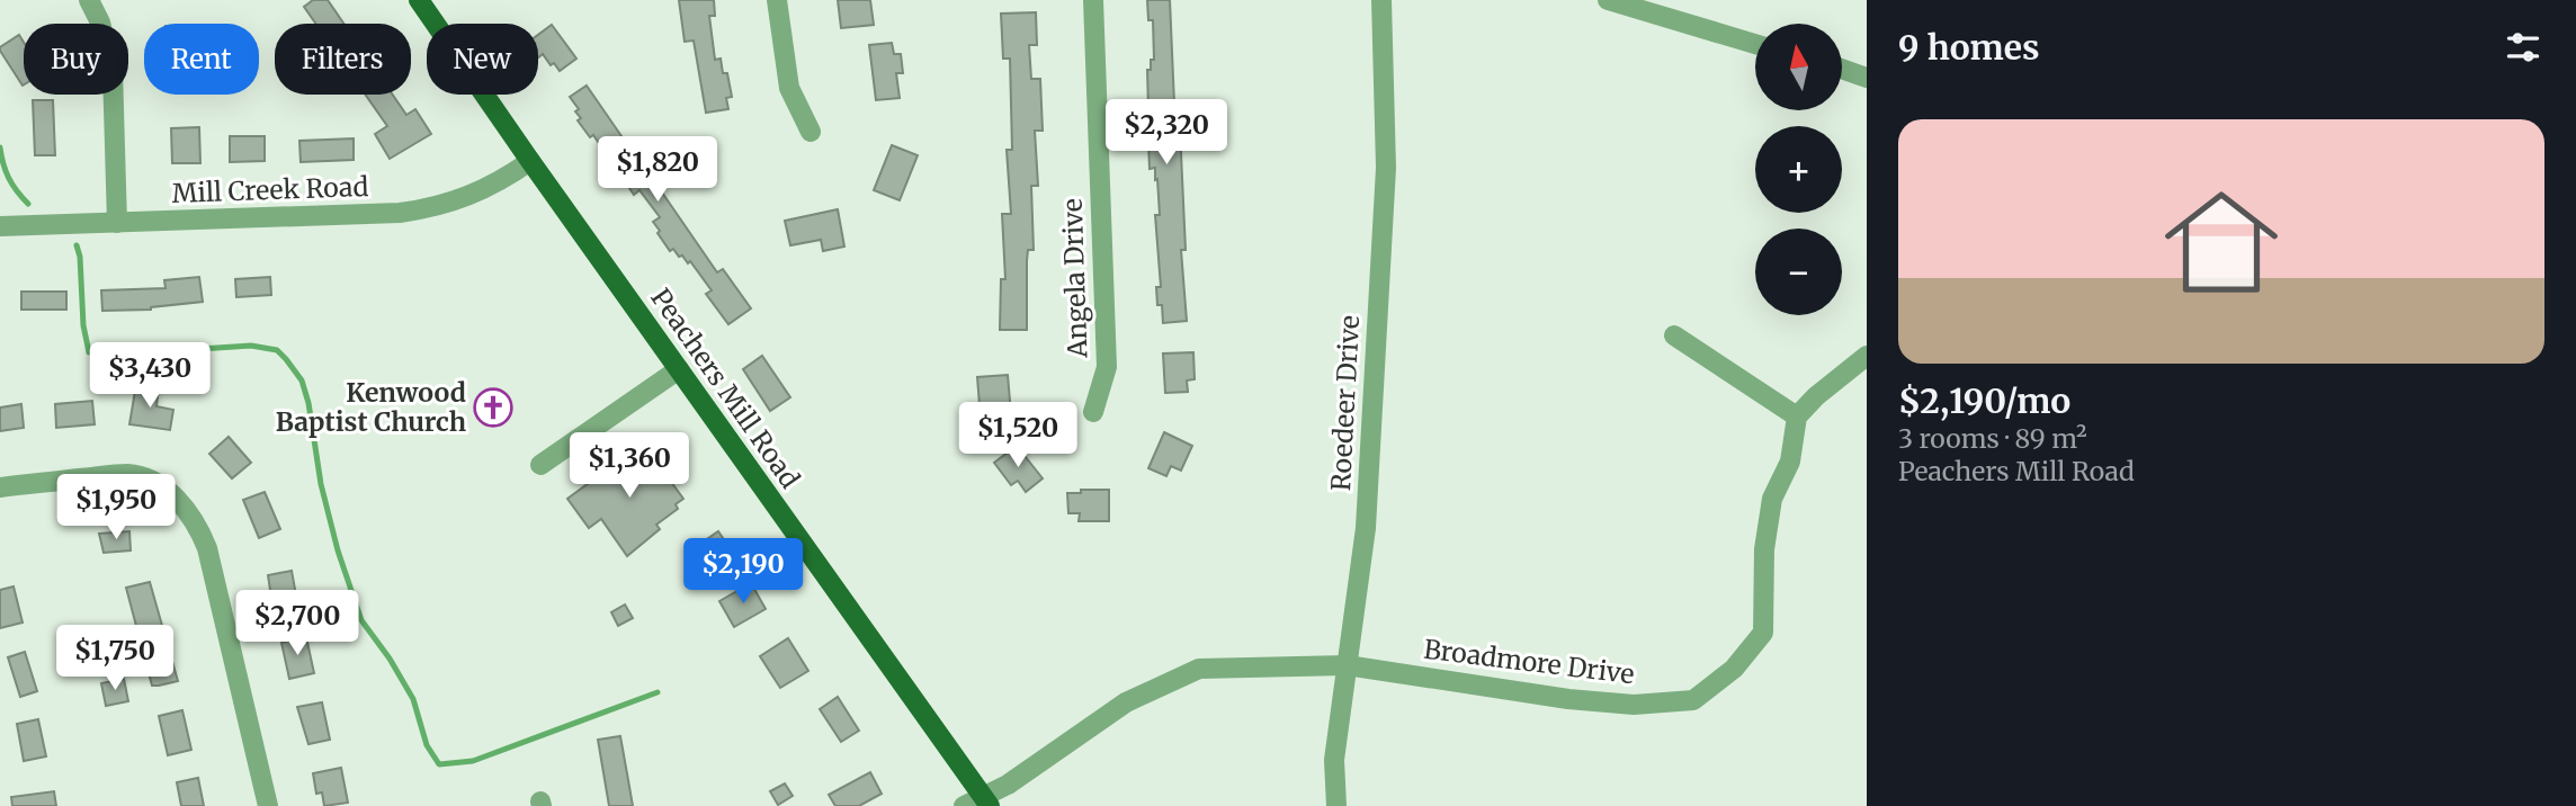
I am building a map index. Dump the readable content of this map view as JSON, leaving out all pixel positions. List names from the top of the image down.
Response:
{
  "streets": {
    "main road": ["Peachers Mill Road"],
    "street": [
      "Mill Creek Road",
      "Angela Drive",
      "Roedeer Drive",
      "Broadmore Drive"
    ]
  },
  "crossings": [
    ["Mill Creek Road", "Peachers Mill Road"],
    ["Peachers Mill Road", "Broadmore Drive"],
    ["Roedeer Drive", "Broadmore Drive"]
  ],
  "places": {
    "church": ["Kenwood Baptist Church"]
  },
  "north": "top",
  "page": {
    "heading": "9 homes",
    "map_buttons": ["+", "−"],
    "chip": [
      "Buy",
      "Rent",
      "Filters",
      "New"
    ],
    "list": [
      {
        "name": "$2,190/mo",
        "note": "3 rooms · 89 m² · Peachers Mill Road"
      }
    ],
    "price": [
      "$2,320",
      "$1,820",
      "$3,430",
      "$1,520",
      "$1,360",
      "$1,950",
      "$2,190",
      "$2,700",
      "$1,750"
    ]
  }
}
